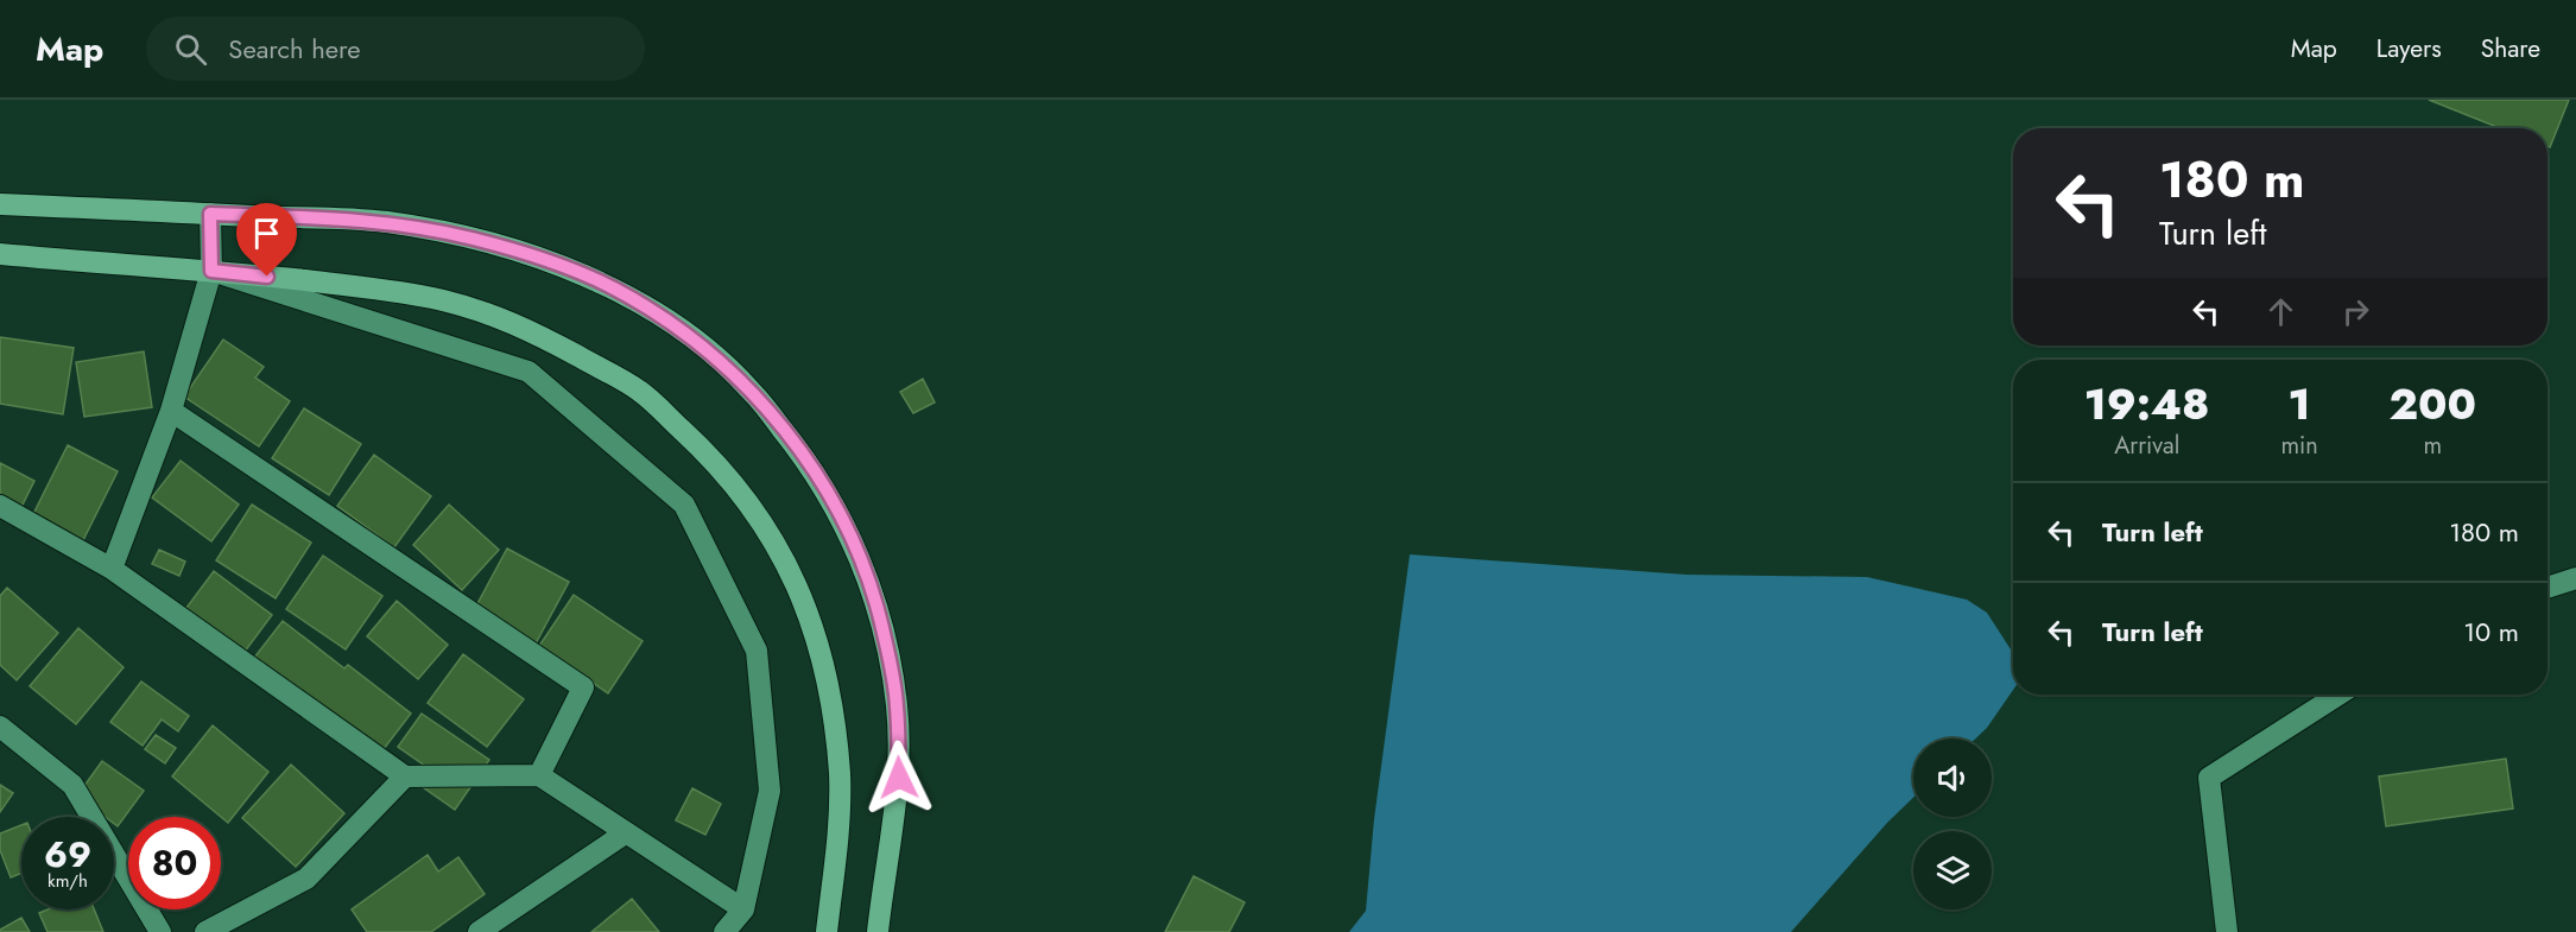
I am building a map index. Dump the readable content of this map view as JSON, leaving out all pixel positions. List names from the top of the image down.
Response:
{
  "page": {
    "header": "Map",
    "search": "Search here",
    "nav": ["Map", "Layers", "Share"],
    "turn": ["180 m", "Turn left"],
    "eta": [
      "19:48",
      "Arrival",
      "1",
      "min",
      "200",
      "m"
    ],
    "list": [
      {
        "name": "Turn left",
        "value": "180 m"
      },
      {
        "name": "Turn left",
        "value": "10 m"
      }
    ],
    "speed": "69 km/h",
    "limit": "80"
  }
}
